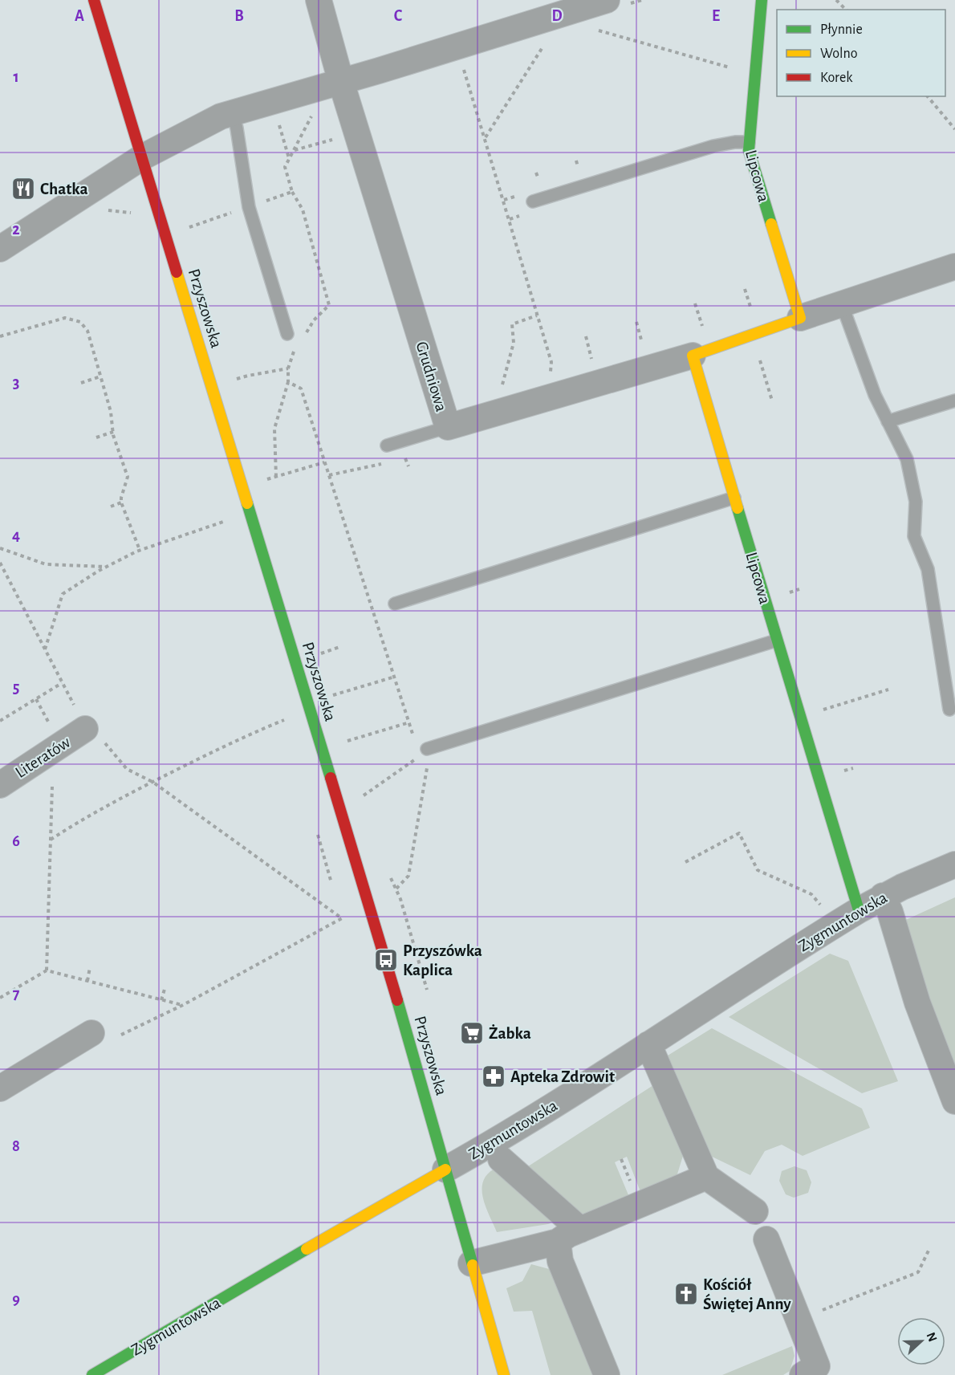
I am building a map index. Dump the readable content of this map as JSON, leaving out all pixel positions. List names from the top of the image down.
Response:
{
  "streets": {
    "street": [
      "Lipcowa",
      "Przyszowska",
      "Grudniowa",
      "Literatów",
      "Zygmuntowska"
    ]
  },
  "crossings": [
    ["Lipcowa", "Grudniowa"],
    ["Lipcowa", "Zygmuntowska"],
    ["Przyszowska", "Zygmuntowska"]
  ],
  "places": {
    "restaurant": ["Chatka"],
    "bus stop": ["Przyszówka Kaplica"],
    "supermarket": ["Żabka"],
    "pharmacy": ["Apteka Zdrowit"],
    "church": ["Kościół Świętej Anny"]
  },
  "legend": ["Płynnie", "Wolno", "Korek"],
  "north": "right",
  "grid": {
    "columns": [
      "A",
      "B",
      "C",
      "D",
      "E"
    ],
    "rows": [
      "1",
      "2",
      "3",
      "4",
      "5",
      "6",
      "7",
      "8",
      "9"
    ]
  }
}
